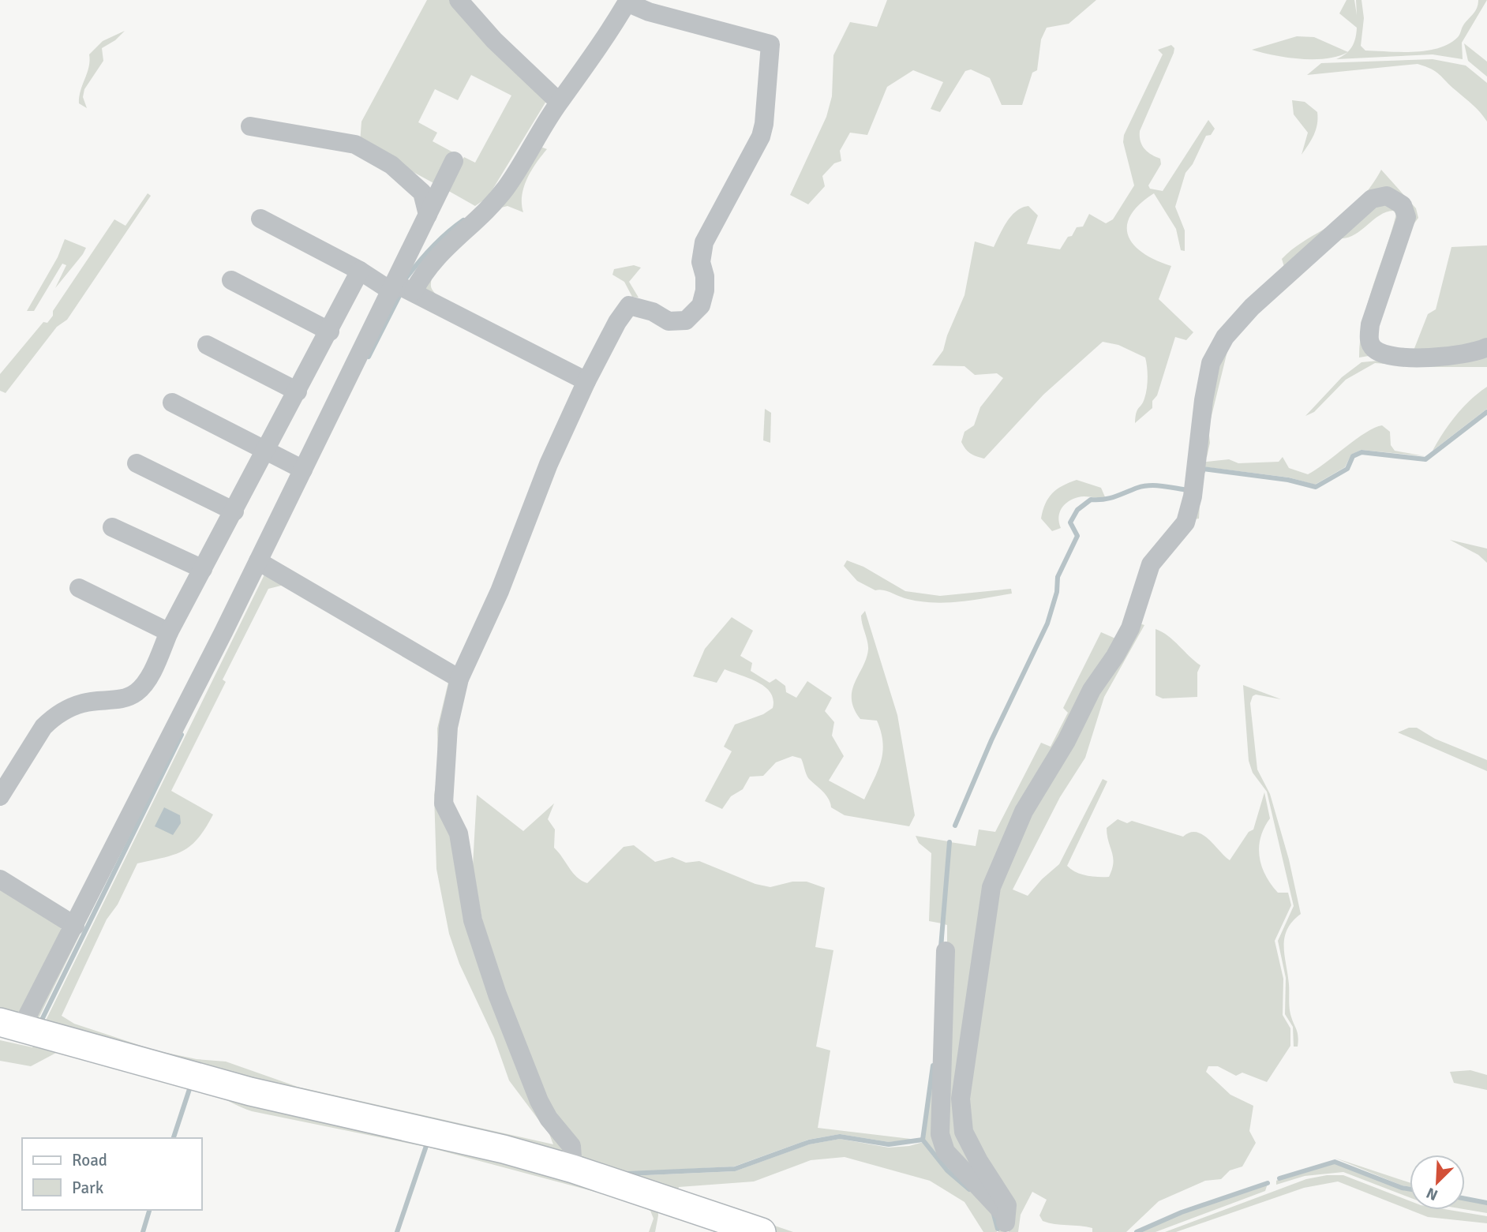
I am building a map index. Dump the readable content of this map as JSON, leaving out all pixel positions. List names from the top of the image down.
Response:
{
  "legend": ["Road", "Park"],
  "north": "bottom left"
}
